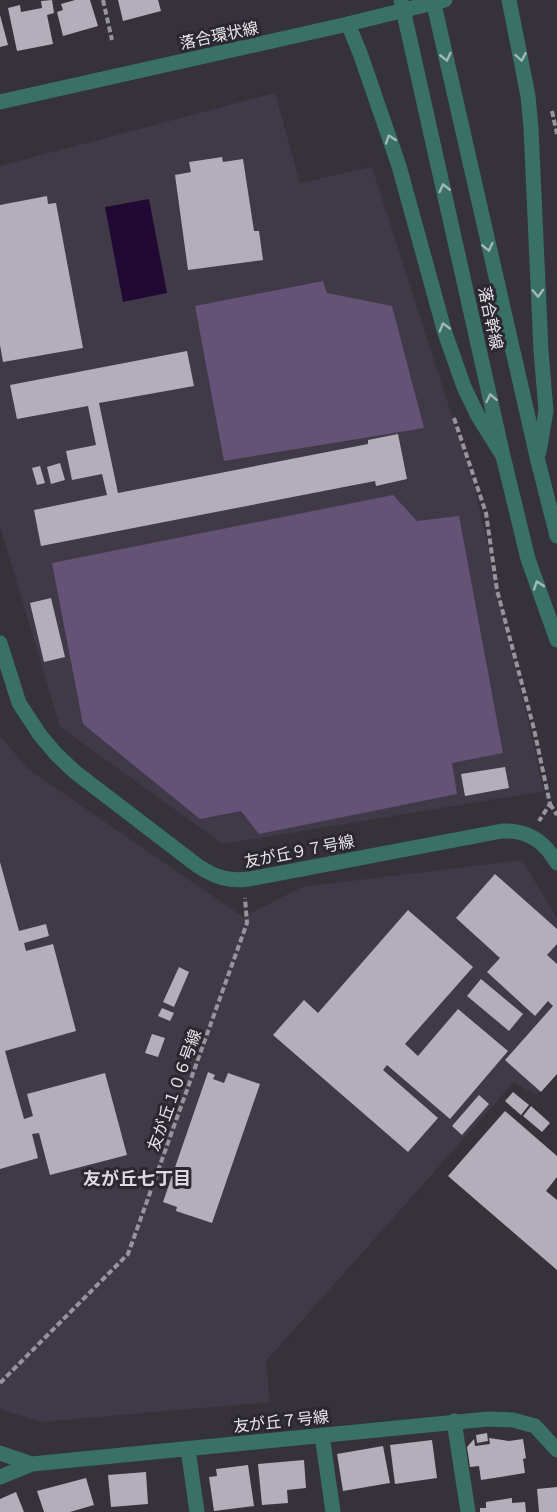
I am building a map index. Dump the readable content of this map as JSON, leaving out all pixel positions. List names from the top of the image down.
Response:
{
  "streets": {
    "street": [
      "落合環状線",
      "落合幹線",
      "友が丘９７号線",
      "友が丘７号線"
    ],
    "path": ["友が丘１０６号線"]
  },
  "districts": ["友が丘七丁目"]
}
